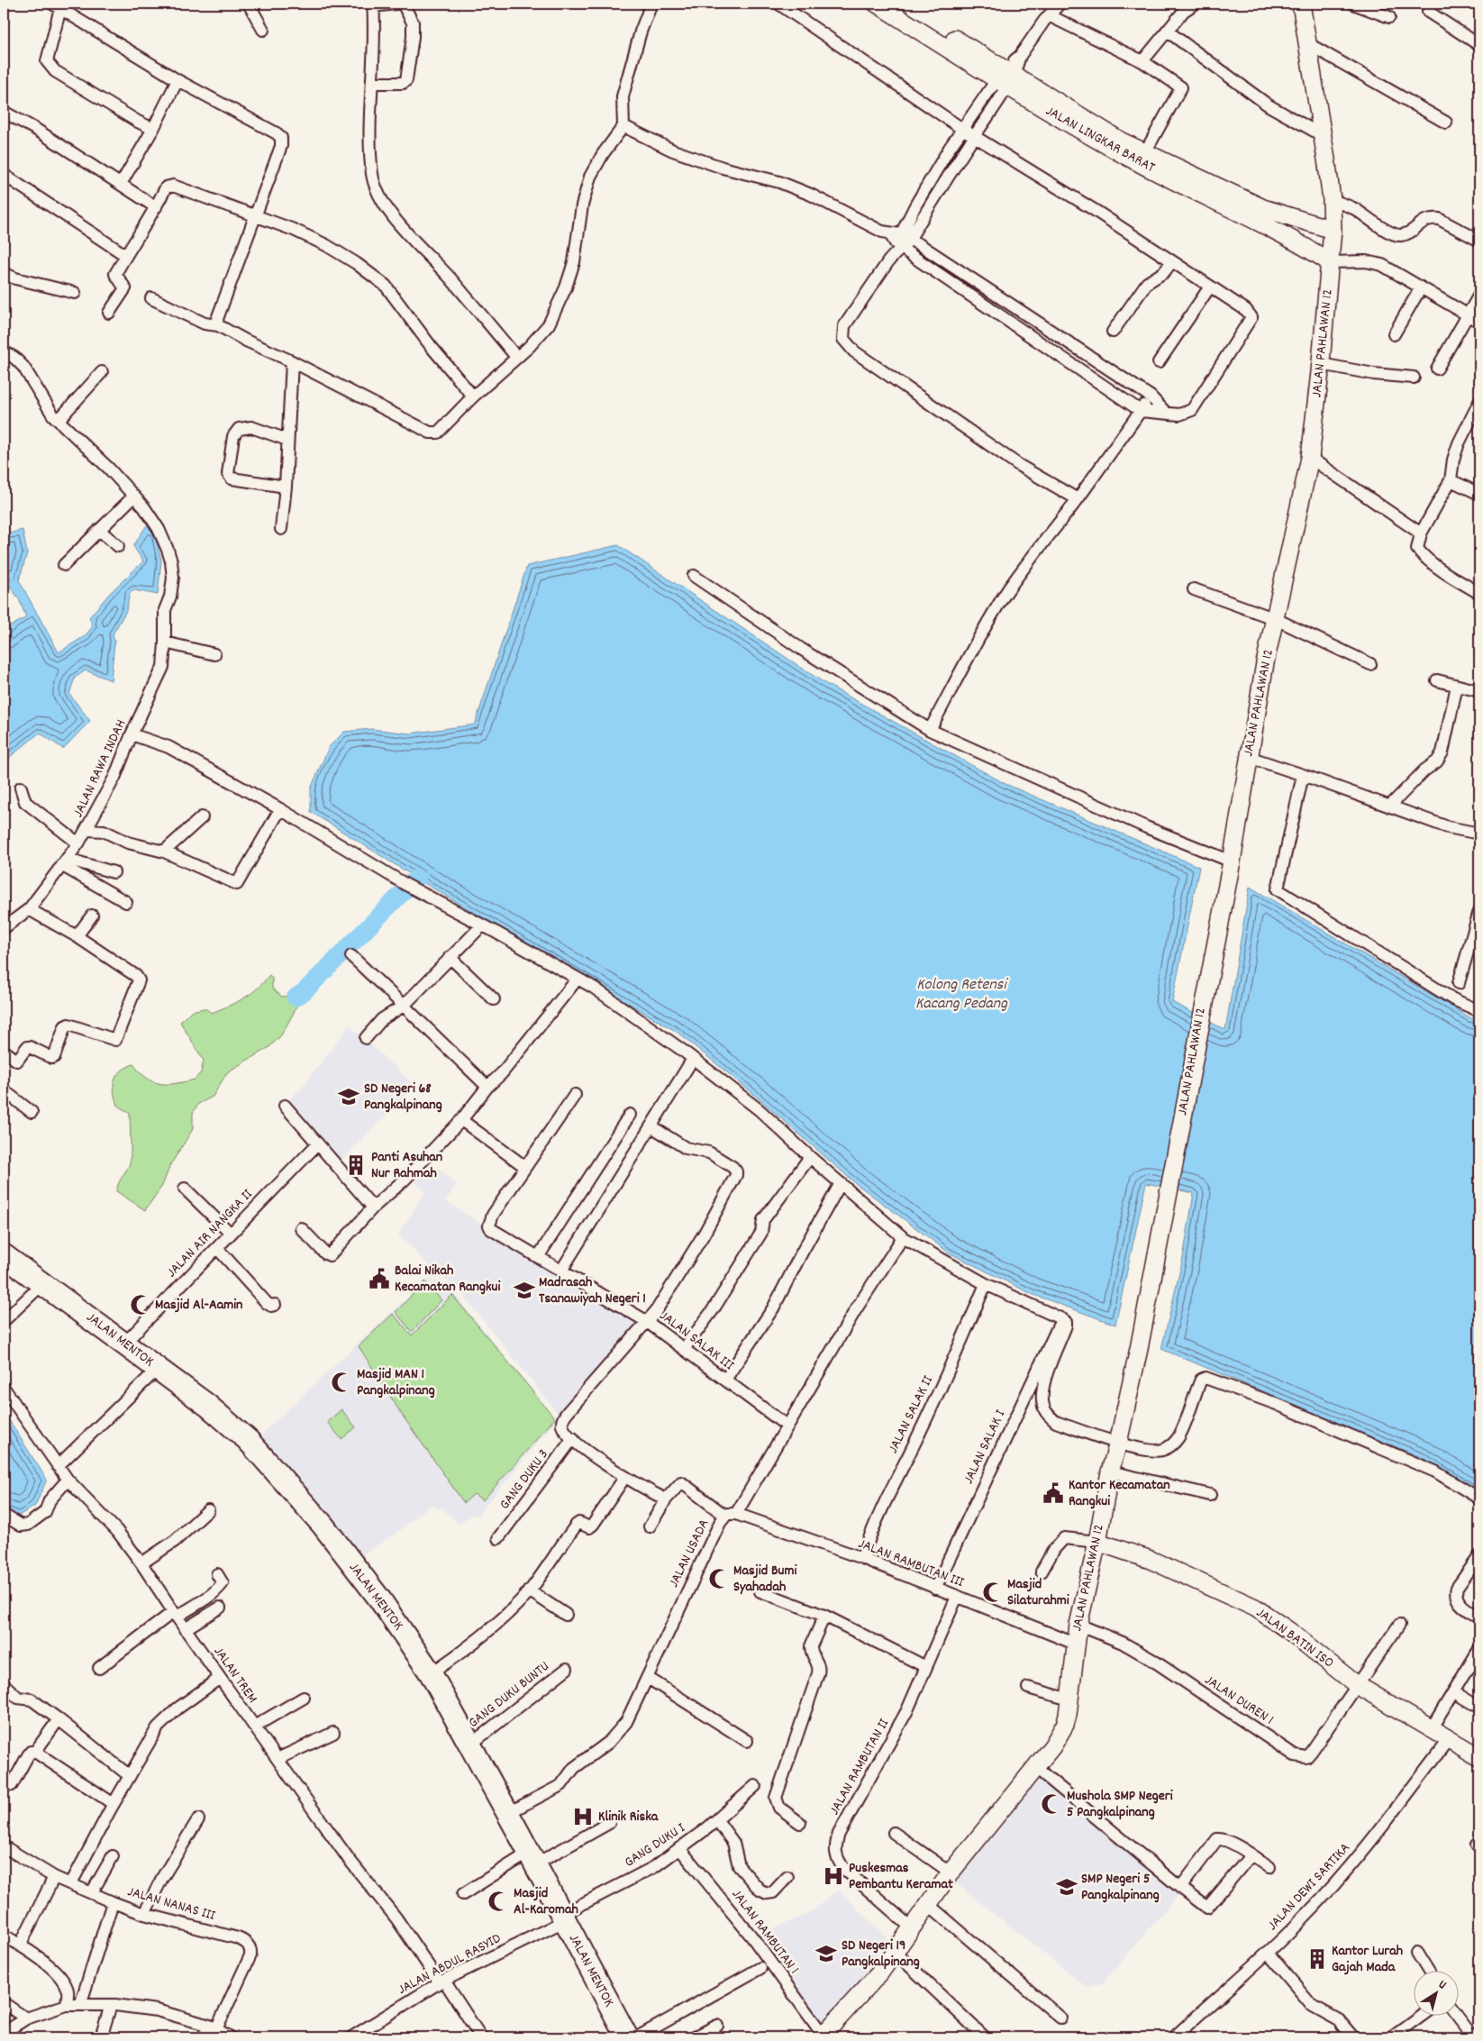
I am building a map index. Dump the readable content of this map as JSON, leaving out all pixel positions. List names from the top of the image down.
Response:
{
  "streets": {
    "highway": ["JALAN MENTOK"],
    "main road": ["JALAN LINGKAR BARAT", "JALAN PAHLAWAN 12", "JALAN BATIN ISO"],
    "street": [
      "JALAN RAWA INDAH",
      "JALAN AIR NANGKA II",
      "JALAN SALAK III",
      "JALAN SALAK II",
      "JALAN SALAK I",
      "GANG DUKU 3",
      "JALAN USADA",
      "JALAN RAMBUTAN III",
      "JALAN TREM",
      "GANG DUKU BUNTU",
      "JALAN DUREN 1",
      "JALAN RAMBUTAN II",
      "GANG DUKU I",
      "JALAN DEWI SARTIKA",
      "JALAN NANAS III",
      "JALAN RAMBUTAN 1",
      "JALAN ABDUL RASYID"
    ]
  },
  "crossings": [
    ["JALAN LINGKAR BARAT", "JALAN PAHLAWAN 12"],
    ["JALAN PAHLAWAN 12", "JALAN RAMBUTAN III"],
    ["JALAN PAHLAWAN 12", "JALAN BATIN ISO"],
    ["JALAN PAHLAWAN 12", "JALAN DUREN 1"],
    ["JALAN PAHLAWAN 12", "JALAN RAMBUTAN II"],
    ["JALAN PAHLAWAN 12", "JALAN RAMBUTAN 1"],
    ["JALAN AIR NANGKA II", "JALAN MENTOK"],
    ["JALAN MENTOK", "JALAN USADA"],
    ["JALAN MENTOK", "GANG DUKU BUNTU"],
    ["JALAN MENTOK", "GANG DUKU I"],
    ["JALAN MENTOK", "JALAN ABDUL RASYID"],
    ["JALAN SALAK III", "JALAN USADA"],
    ["JALAN SALAK II", "JALAN RAMBUTAN III"],
    ["JALAN SALAK I", "JALAN RAMBUTAN III"],
    ["JALAN USADA", "JALAN RAMBUTAN III"],
    ["JALAN RAMBUTAN III", "JALAN RAMBUTAN II"],
    ["JALAN BATIN ISO", "JALAN DUREN 1"],
    ["JALAN BATIN ISO", "JALAN DEWI SARTIKA"],
    ["JALAN TREM", "JALAN ABDUL RASYID"],
    ["GANG DUKU I", "JALAN RAMBUTAN 1"],
    ["GANG DUKU I", "JALAN ABDUL RASYID"]
  ],
  "water": ["Kolong Retensi Kacang Pedang"],
  "places": {
    "school or university": [
      "SD Negeri 68 Pangkalpinang",
      "Madrasah Tsanawiyah Negeri 1",
      "SMP Negeri 5 Pangkalpinang",
      "SD Negeri 19 Pangkalpinang"
    ],
    "building": ["Panti Asuhan Nur Rahmah", "Kantor Lurah Gajah Mada"],
    "public building": ["Balai Nikah Kecamatan Rangkui", "Kantor Kecamatan Rangkui"],
    "mosque": [
      "Masjid Al-Aamin",
      "Masjid MAN 1 Pangkalpinang",
      "Masjid Bumi Syahadah",
      "Masjid Silaturahmi",
      "Mushola SMP Negeri 5 Pangkalpinang",
      "Masjid Al-Karomah"
    ],
    "hospital": ["Klinik Riska", "Puskesmas Pembantu Keramat"]
  },
  "north": "top right"
}
